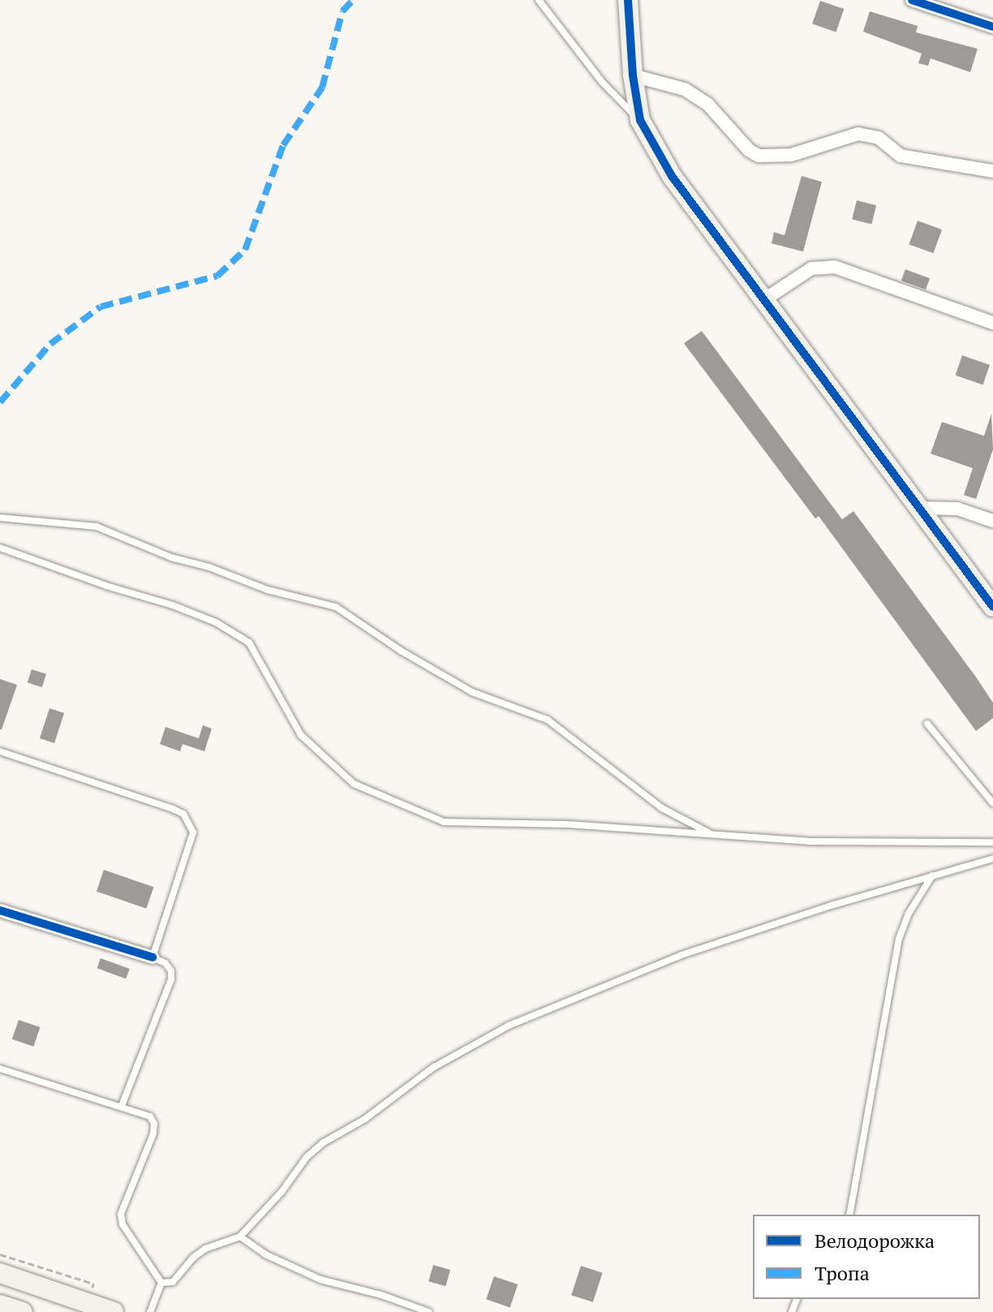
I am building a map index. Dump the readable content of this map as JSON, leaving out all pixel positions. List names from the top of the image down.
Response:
{
  "legend": ["Велодорожка", "Тропа"]
}
